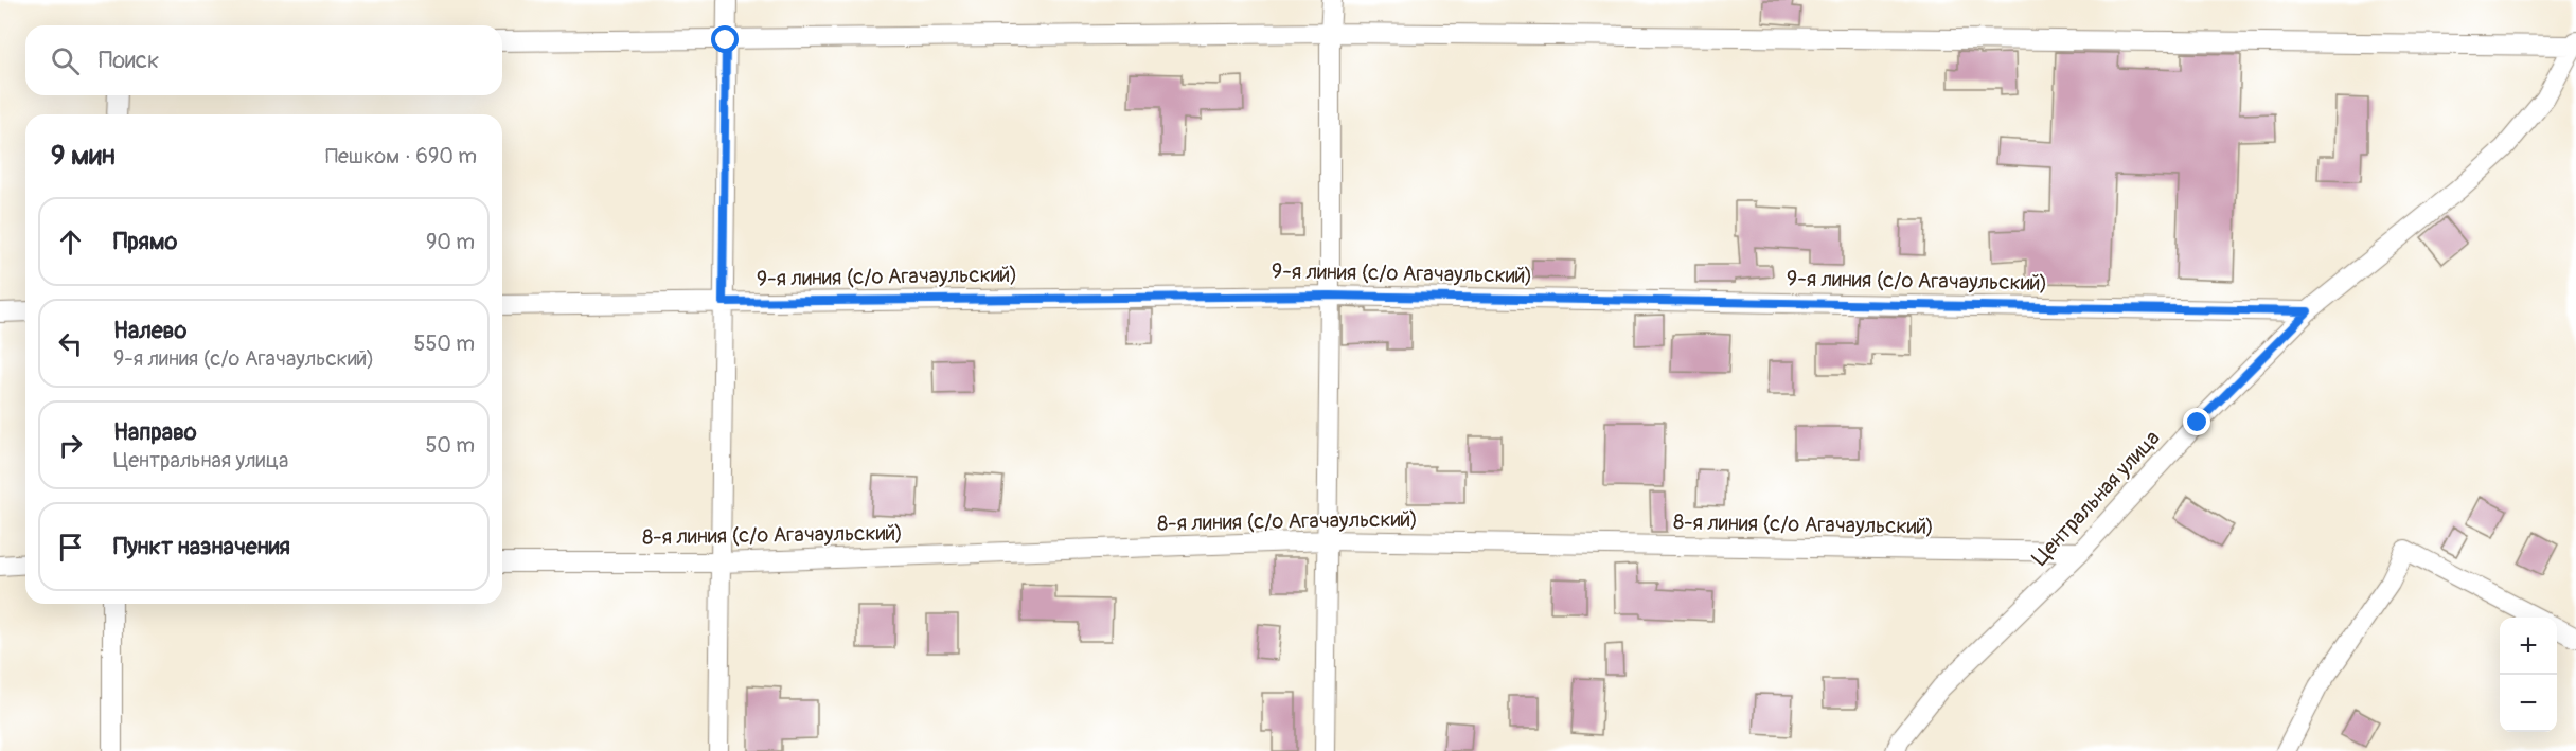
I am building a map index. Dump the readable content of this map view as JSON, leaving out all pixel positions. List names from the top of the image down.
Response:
{
  "streets": {
    "street": ["9-я линия (с/о Агачаульский)", "Центральная улица", "8-я линия (с/о Агачаульский)"]
  },
  "crossings": [
    ["9-я линия (с/о Агачаульский)", "Центральная улица"],
    ["Центральная улица", "8-я линия (с/о Агачаульский)"]
  ],
  "page": {
    "search": "Поиск",
    "heading": ["9 мин", "Пешком · 690 m"],
    "list": [
      ["Прямо", "90 m"],
      ["Налево", "9-я линия (с/о Агачаульский)", "550 m"],
      ["Направо", "Центральная улица", "50 m"],
      "Пункт назначения"
    ],
    "map_buttons": ["+", "−"]
  }
}
